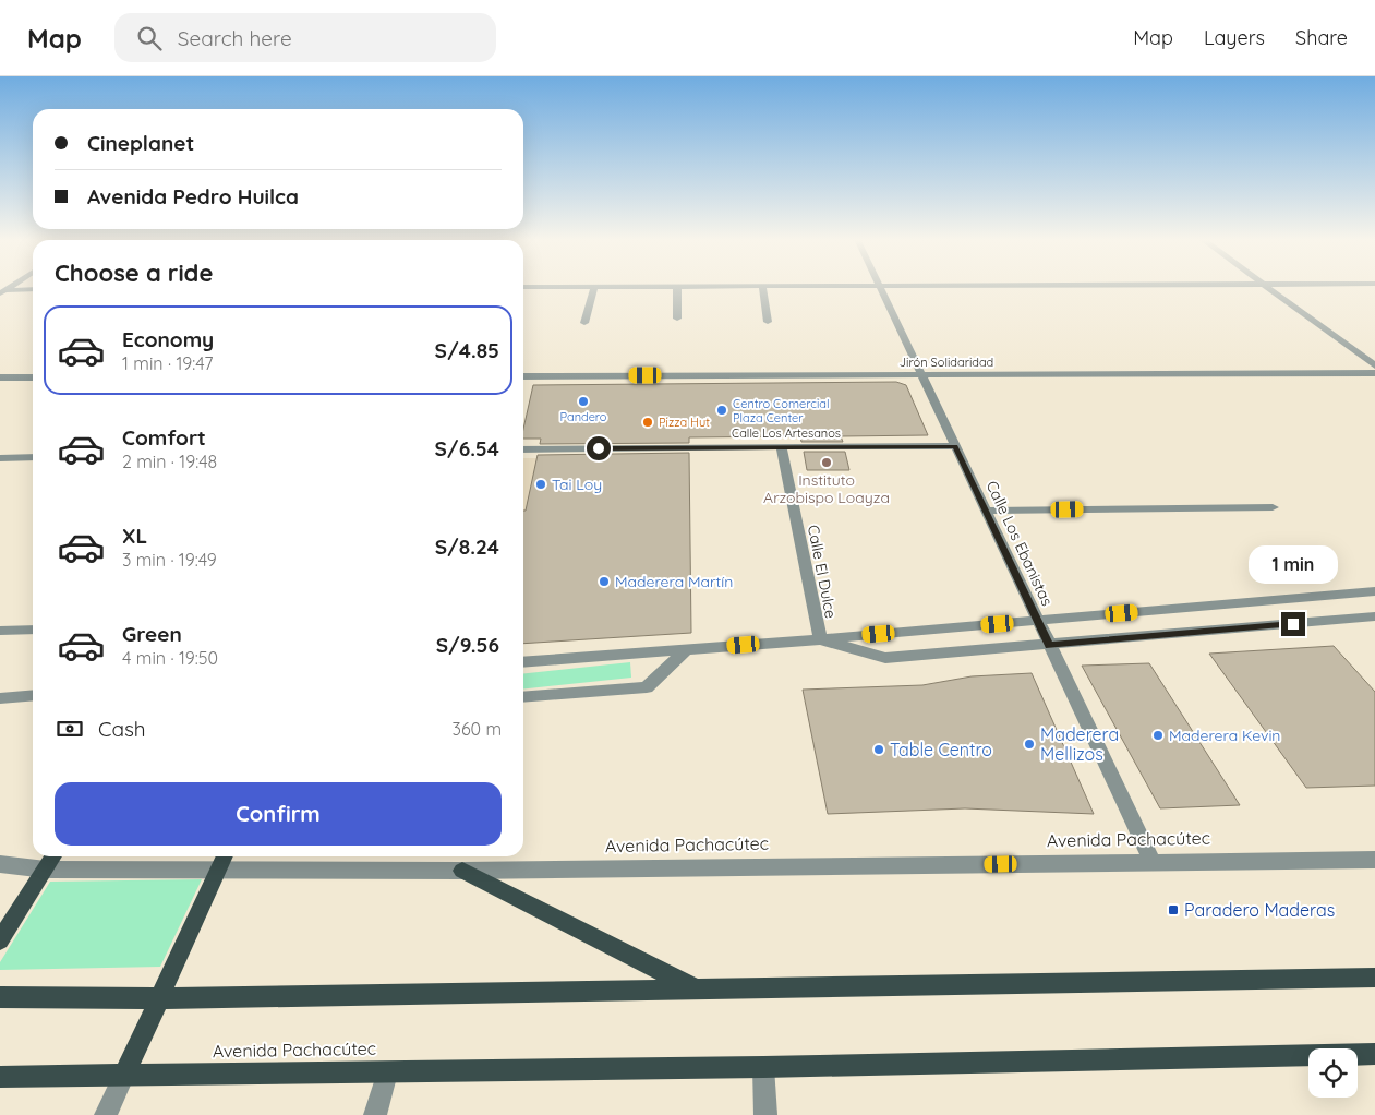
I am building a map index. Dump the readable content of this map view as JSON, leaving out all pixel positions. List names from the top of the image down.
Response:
{
  "streets": {
    "main road": ["Avenida Pachacútec"],
    "street": [
      "Jirón Solidaridad",
      "Calle Los Artesanos",
      "Calle Los Ebanistas",
      "Calle El Dulce"
    ]
  },
  "crossings": [
    ["Jirón Solidaridad", "Calle Los Ebanistas"],
    ["Calle Los Artesanos", "Calle Los Ebanistas"],
    ["Calle Los Artesanos", "Calle El Dulce"],
    ["Calle Los Ebanistas", "Avenida Pachacútec"]
  ],
  "places": {
    "other": [
      "Pandero",
      "Centro Comercial Plaza Center",
      "Pizza Hut",
      "Instituto Arzobispo Loayza",
      "Tai Loy",
      "Maderera Martín",
      "Maderera Kevin",
      "Maderera Mellizos",
      "Table Centro"
    ],
    "transit": ["Paradero Maderas"]
  },
  "page": {
    "header": "Map",
    "search": "Search here",
    "nav": ["Map", "Layers", "Share"],
    "banner": ["Cineplanet", "Avenida Pedro Huilca"],
    "heading": "Choose a ride",
    "list": [
      {
        "name": "Economy",
        "note": "1 min · 19:47",
        "value": "S/4.85"
      },
      {
        "name": "Comfort",
        "note": "2 min · 19:48",
        "value": "S/6.54"
      },
      {
        "name": "XL",
        "note": "3 min · 19:49",
        "value": "S/8.24"
      },
      {
        "name": "Green",
        "note": "4 min · 19:50",
        "value": "S/9.56"
      }
    ],
    "bubble": "1 min",
    "pay": ["Cash", "360 m"],
    "buttons": "Confirm"
  }
}
